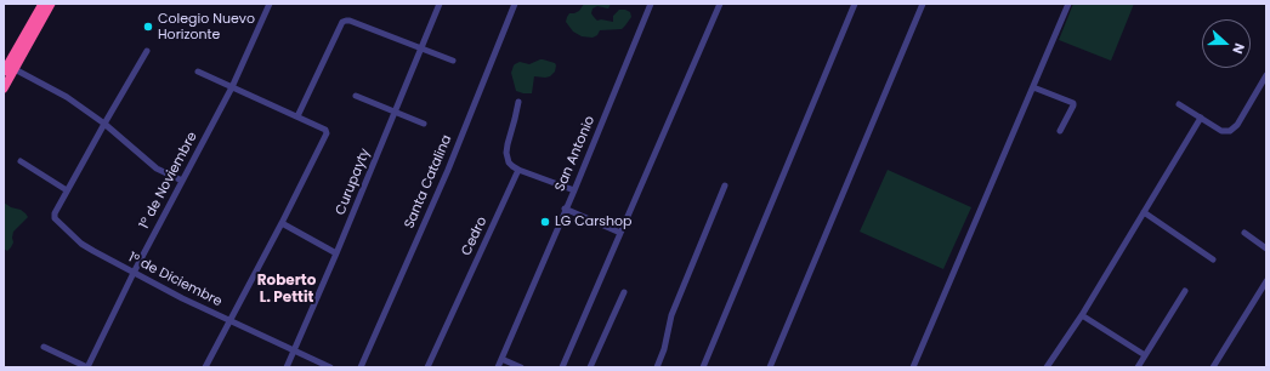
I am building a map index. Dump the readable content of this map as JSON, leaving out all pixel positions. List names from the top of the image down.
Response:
{
  "streets": {
    "street": [
      "San Antonio",
      "1º de Noviembre",
      "Curupayty",
      "Santa Catalina",
      "Cedro",
      "1º de Diciembre"
    ]
  },
  "crossings": [
    ["1º de Noviembre", "1º de Diciembre"],
    ["Curupayty", "1º de Diciembre"]
  ],
  "districts": ["Roberto L. Pettit"],
  "places": ["Colegio Nuevo Horizonte", "LG Carshop"],
  "north": "right"
}
